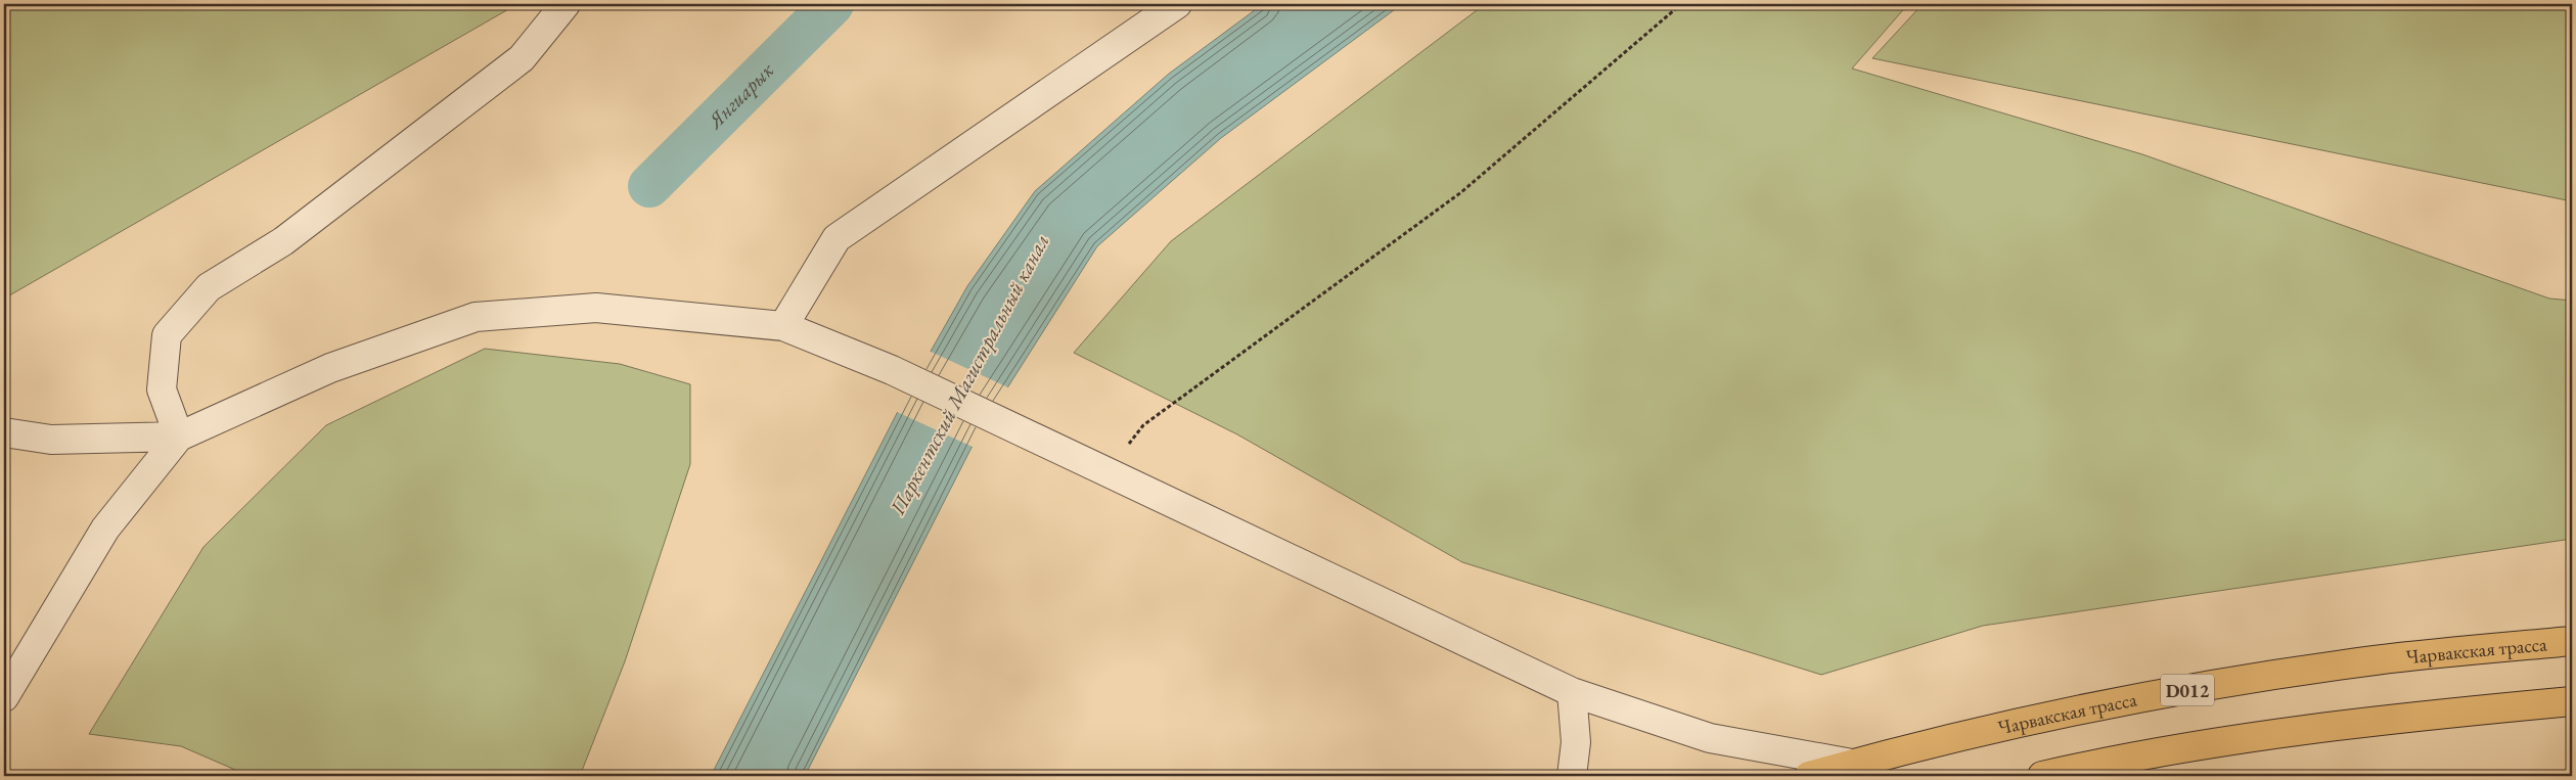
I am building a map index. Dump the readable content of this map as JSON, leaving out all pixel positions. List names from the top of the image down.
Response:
{
  "streets": {
    "highway": ["Чарвакская трасса", "D012"]
  },
  "water": ["Янгиарык", "Паркентский Магистральный канал"]
}
